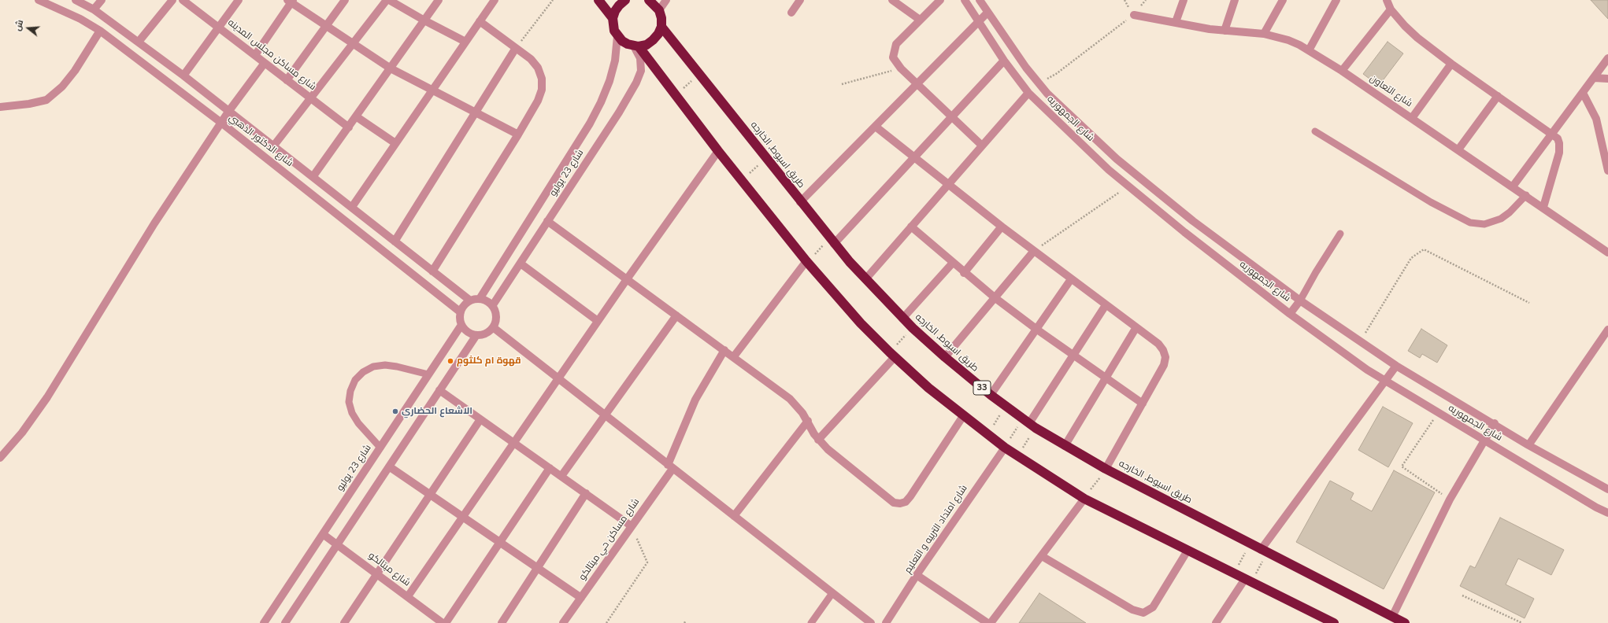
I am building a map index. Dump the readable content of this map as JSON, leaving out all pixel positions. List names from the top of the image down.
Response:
{
  "streets": {
    "highway": ["طريق اسيوط, الخارجه", "33"],
    "street": [
      "شارع مساكن مجلس المدينه",
      "شارع التعاون",
      "شارع الجمهوريه",
      "شارع الدكتور الذهبي",
      "شارع 23 يوليو",
      "شارع امتداد التربيه و التعليم",
      "شارع مساكن حي ميتالكو",
      "شارع ميتالكو"
    ]
  },
  "crossings": [
    ["شارع الدكتور الذهبي", "شارع 23 يوليو"],
    ["شارع 23 يوليو", "شارع ميتالكو"]
  ],
  "places": ["قهوة ام كلثوم", "الاشعاع الحضاري"],
  "north": "left"
}
